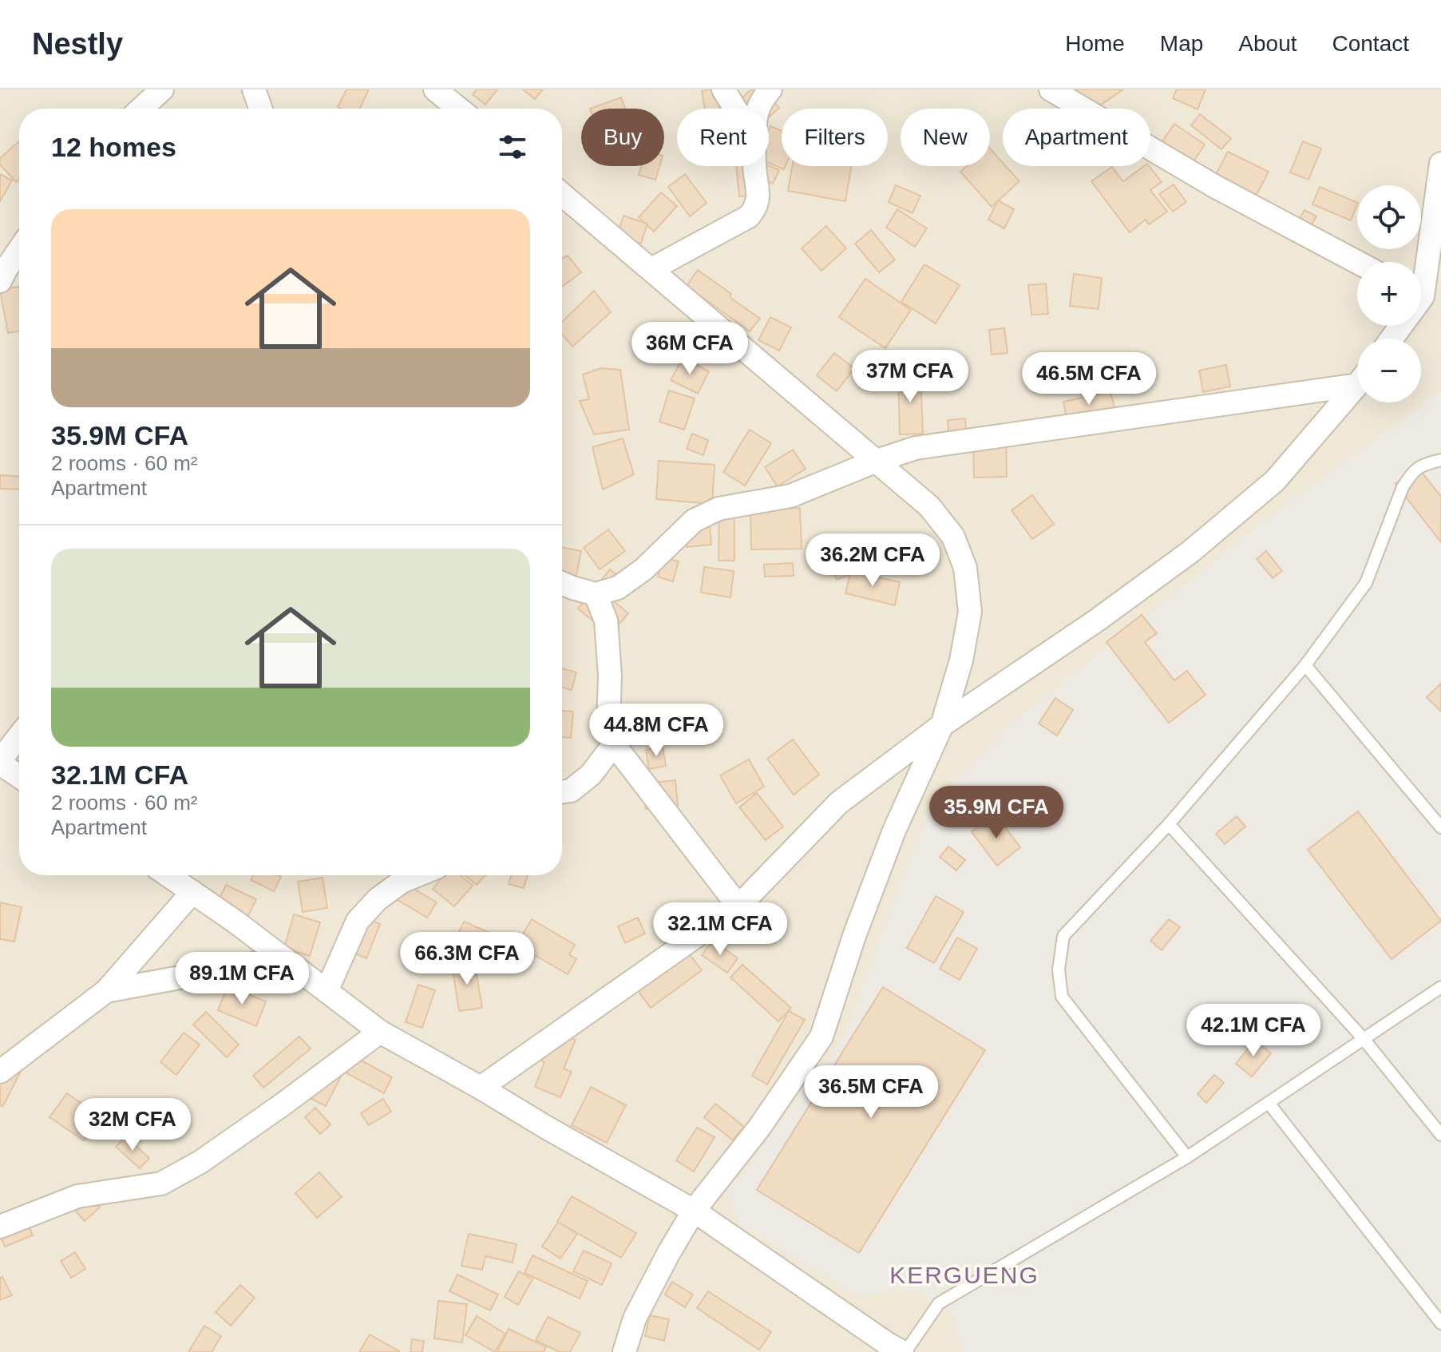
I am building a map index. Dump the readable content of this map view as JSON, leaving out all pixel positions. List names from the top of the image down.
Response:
{
  "districts": ["KERGUENG"],
  "page": {
    "header": "Nestly",
    "nav": [
      "Home",
      "Map",
      "About",
      "Contact"
    ],
    "chip": [
      "Buy",
      "Rent",
      "Filters",
      "New",
      "Apartment"
    ],
    "heading": "12 homes",
    "map_buttons": ["+", "−"],
    "list": [
      {
        "name": "35.9M CFA",
        "note": "2 rooms · 60 m² · Apartment"
      },
      {
        "name": "32.1M CFA",
        "note": "2 rooms · 60 m² · Apartment"
      }
    ],
    "price": [
      "36M CFA",
      "37M CFA",
      "46.5M CFA",
      "36.2M CFA",
      "44.8M CFA",
      "35.9M CFA",
      "32.1M CFA",
      "66.3M CFA",
      "89.1M CFA",
      "42.1M CFA",
      "36.5M CFA",
      "32M CFA"
    ]
  }
}
